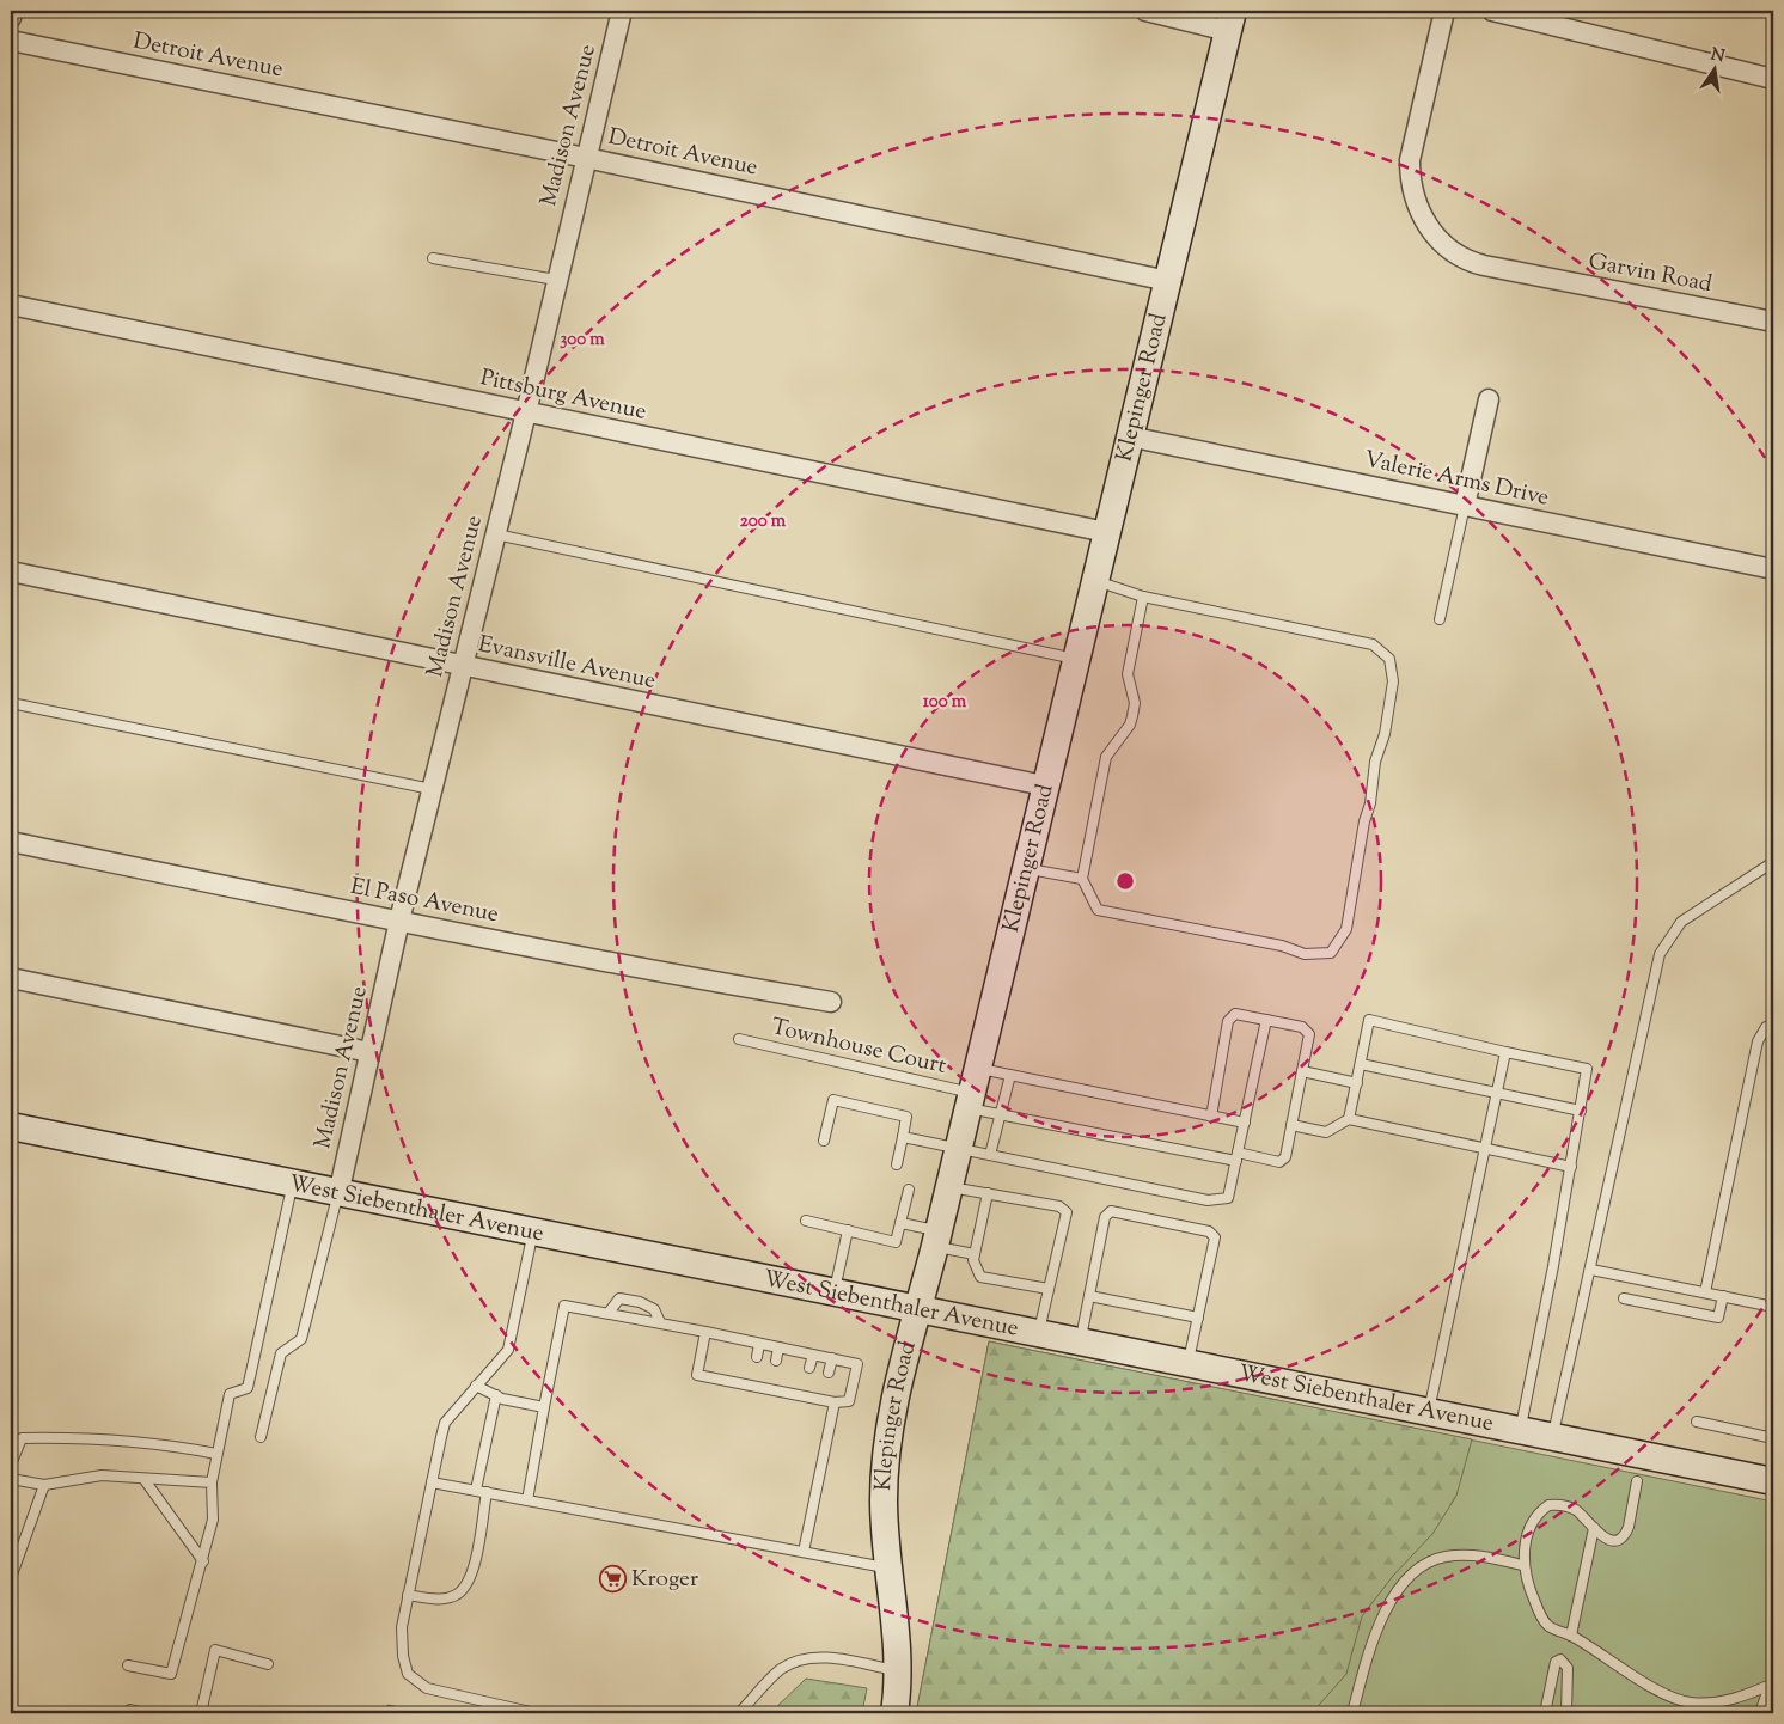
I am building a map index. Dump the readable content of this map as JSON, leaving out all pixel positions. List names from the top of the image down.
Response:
{
  "streets": {
    "main road": ["Klepinger Road", "West Siebenthaler Avenue"],
    "street": [
      "Detroit Avenue",
      "Madison Avenue",
      "Garvin Road",
      "Pittsburg Avenue",
      "Valerie Arms Drive",
      "Evansville Avenue",
      "El Paso Avenue"
    ],
    "lane": ["Townhouse Court"]
  },
  "crossings": [
    ["Detroit Avenue", "Madison Avenue"],
    ["Detroit Avenue", "Klepinger Road"],
    ["Madison Avenue", "Pittsburg Avenue"],
    ["Madison Avenue", "Evansville Avenue"],
    ["Madison Avenue", "El Paso Avenue"],
    ["Madison Avenue", "West Siebenthaler Avenue"],
    ["Klepinger Road", "Pittsburg Avenue"],
    ["Klepinger Road", "Valerie Arms Drive"],
    ["Klepinger Road", "Evansville Avenue"],
    ["Klepinger Road", "Townhouse Court"],
    ["Klepinger Road", "West Siebenthaler Avenue"]
  ],
  "places": {
    "supermarket": ["Kroger"]
  },
  "north": "top",
  "rings": ["300 m", "200 m", "100 m"]
}
